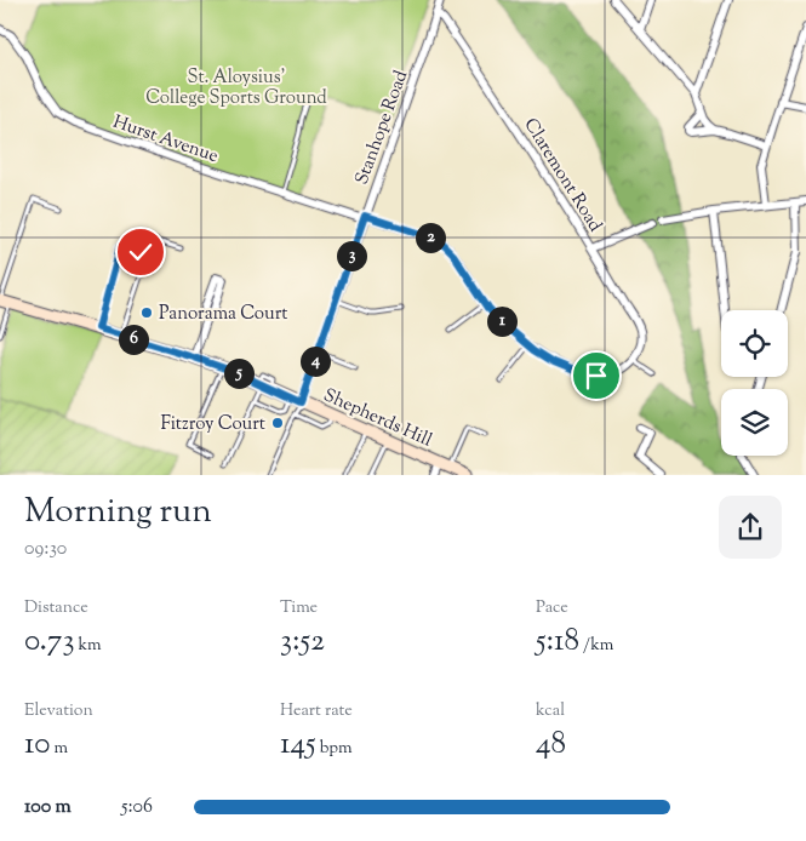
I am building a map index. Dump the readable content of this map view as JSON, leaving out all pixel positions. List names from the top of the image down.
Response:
{
  "streets": {
    "street": [
      "Stanhope Road",
      "Hurst Avenue",
      "Claremont Road",
      "Shepherds Hill"
    ]
  },
  "crossings": [
    ["Stanhope Road", "Hurst Avenue"],
    ["Stanhope Road", "Claremont Road"],
    ["Stanhope Road", "Shepherds Hill"],
    ["Hurst Avenue", "Claremont Road"]
  ],
  "parks": ["St. Aloysius' College Sports Ground"],
  "places": ["Panorama Court", "Fitzroy Court"],
  "page": {
    "pins": [
      "2",
      "3",
      "1",
      "6",
      "4",
      "5"
    ],
    "heading": ["Morning run", "09:30"],
    "stats": [
      ["Distance", "0.73 km"],
      ["Time", "3:52"],
      ["Pace", "5:18 /km"],
      ["Elevation", "10 m"],
      ["Heart rate", "145 bpm"],
      ["kcal", "48"]
    ],
    "list": [
      {
        "name": "100 m",
        "note": "5:06"
      }
    ]
  }
}
